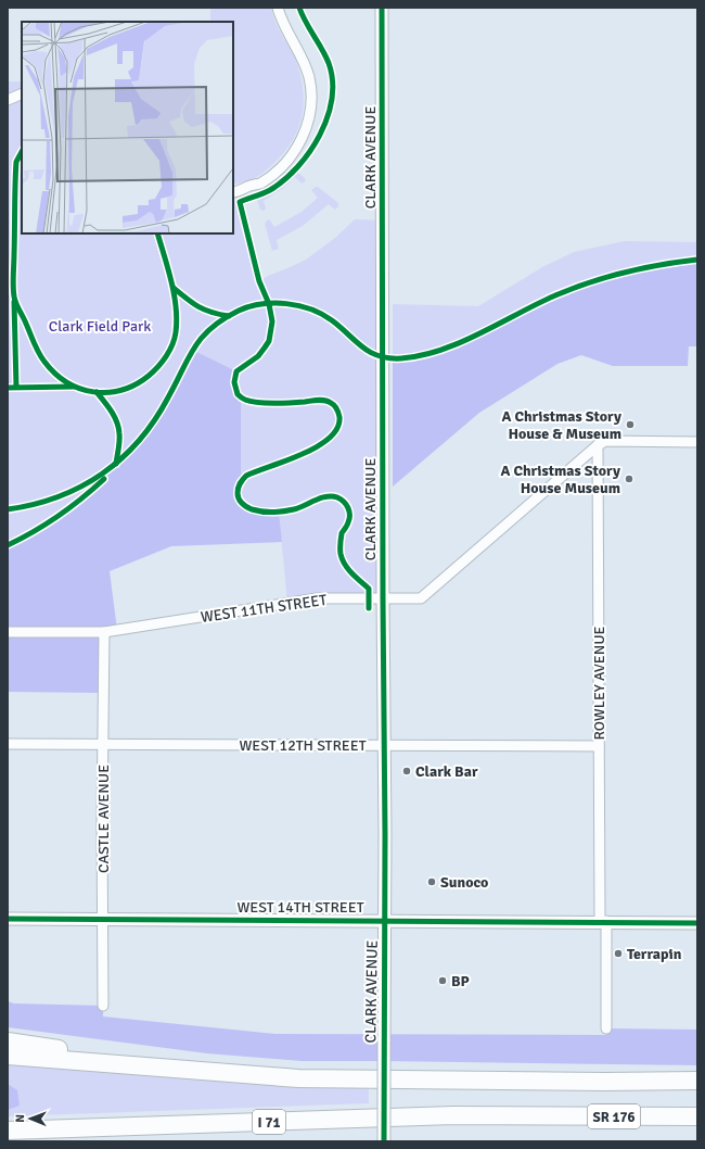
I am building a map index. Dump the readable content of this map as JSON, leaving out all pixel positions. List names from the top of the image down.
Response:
{
  "streets": {
    "highway": ["SR 176", "I 71"],
    "street": [
      "CLARK AVENUE",
      "WEST 11TH STREET",
      "ROWLEY AVENUE",
      "WEST 12TH STREET",
      "CASTLE AVENUE",
      "WEST 14TH STREET"
    ]
  },
  "crossings": [
    ["CLARK AVENUE", "WEST 11TH STREET"],
    ["CLARK AVENUE", "WEST 12TH STREET"],
    ["CLARK AVENUE", "WEST 14TH STREET"],
    ["WEST 11TH STREET", "ROWLEY AVENUE"],
    ["WEST 11TH STREET", "CASTLE AVENUE"],
    ["ROWLEY AVENUE", "WEST 12TH STREET"],
    ["ROWLEY AVENUE", "WEST 14TH STREET"],
    ["WEST 12TH STREET", "CASTLE AVENUE"],
    ["CASTLE AVENUE", "WEST 14TH STREET"],
    ["SR 176", "I 71"]
  ],
  "parks": ["Clark Field Park"],
  "places": [
    "A Christmas Story House & Museum",
    "A Christmas Story House Museum",
    "Clark Bar",
    "Sunoco",
    "Terrapin",
    "BP"
  ],
  "north": "left"
}
